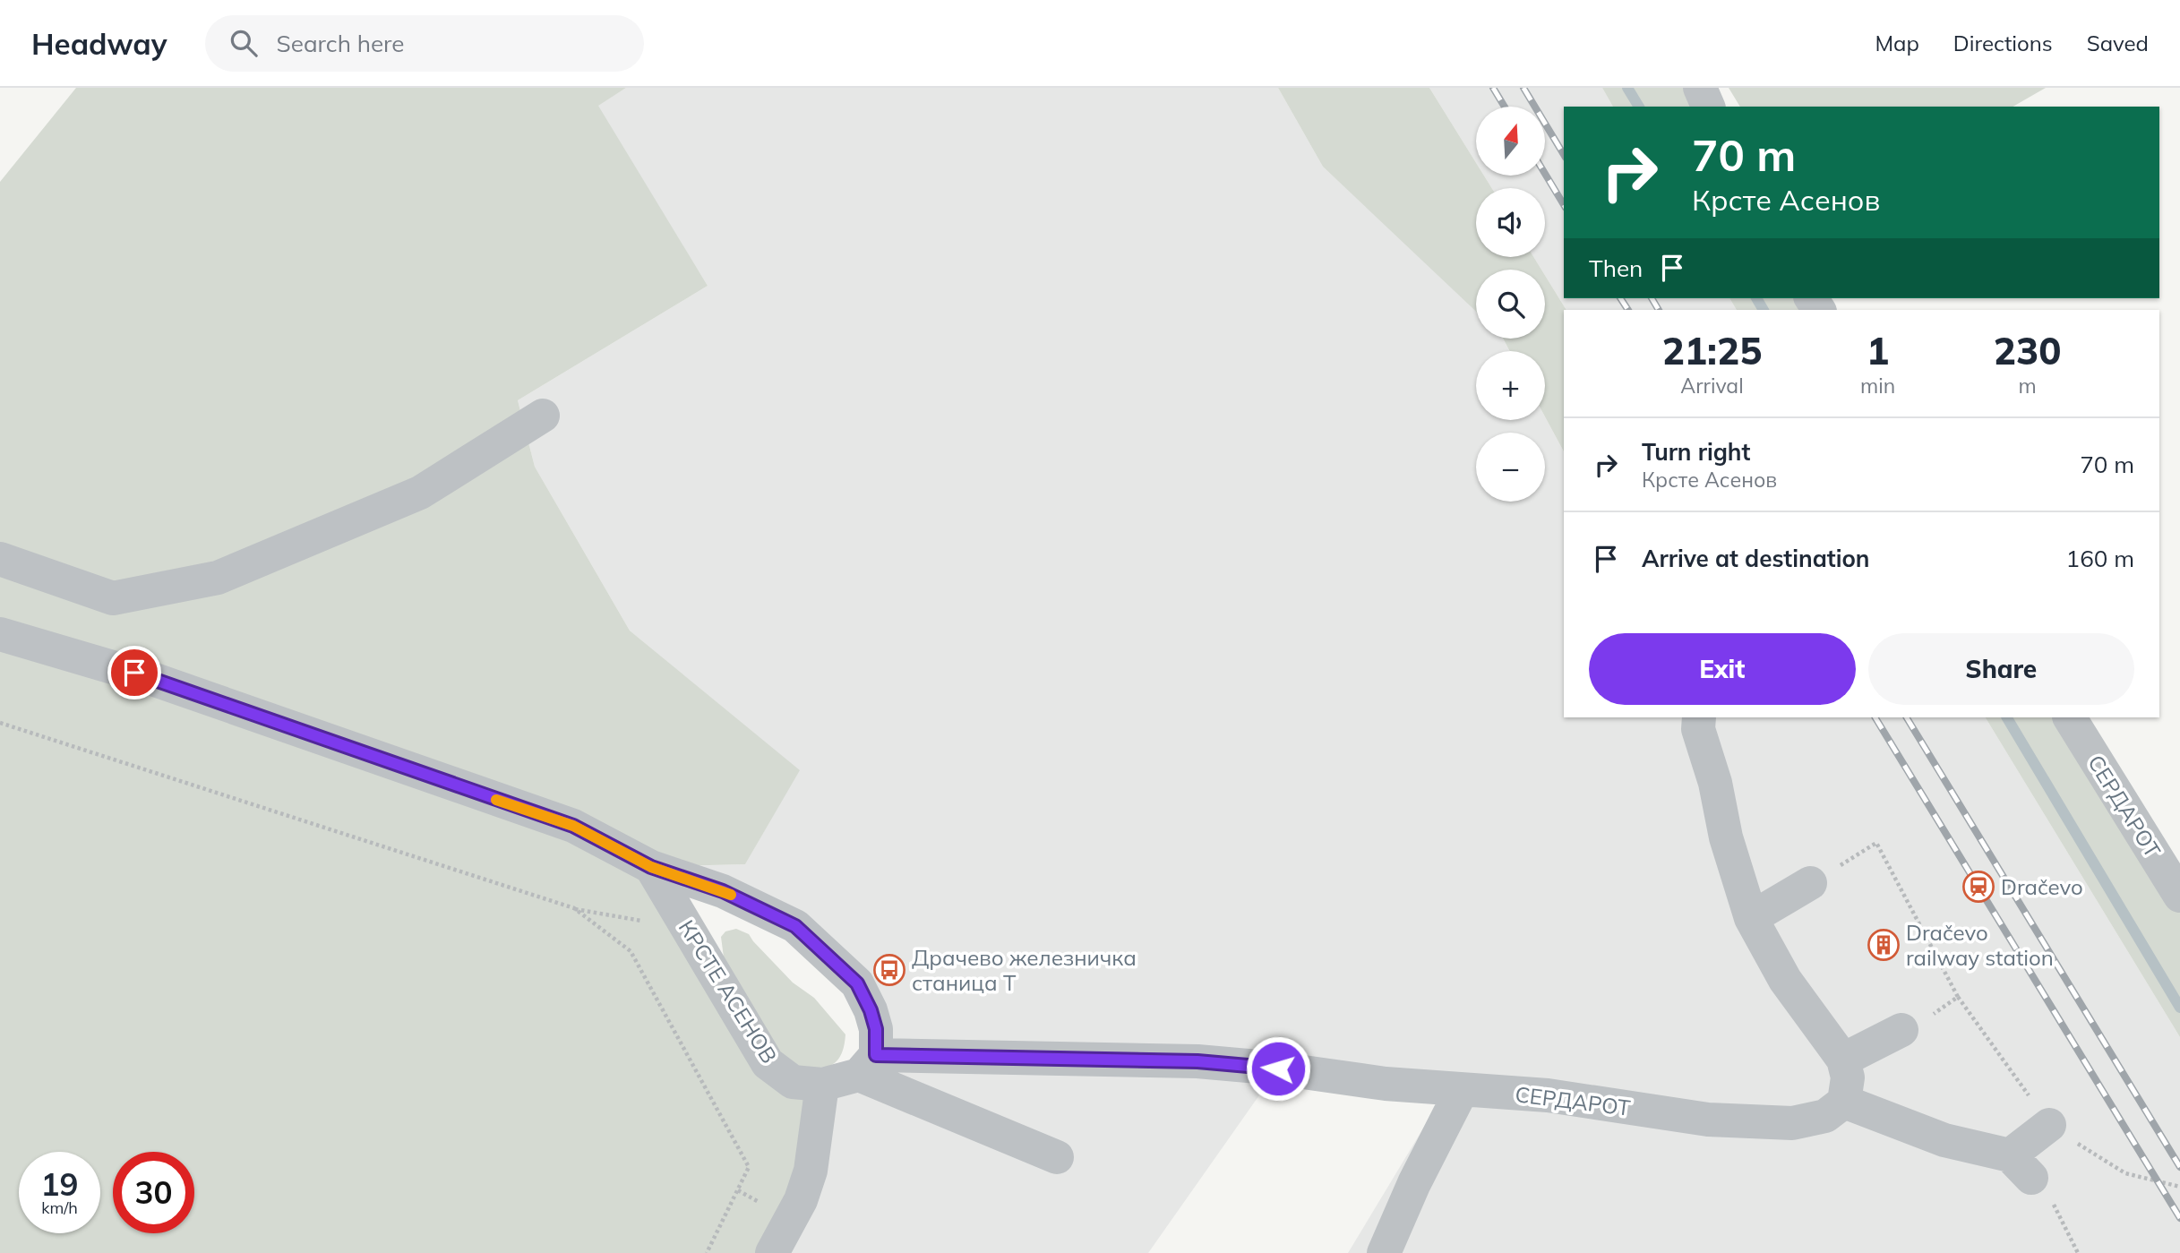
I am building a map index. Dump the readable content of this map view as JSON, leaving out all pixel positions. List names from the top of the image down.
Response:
{
  "streets": {
    "street": ["СЕРДАРОТ", "КРСТЕ АСЕНОВ"]
  },
  "crossings": [
    ["СЕРДАРОТ", "КРСТЕ АСЕНОВ"]
  ],
  "places": {
    "station": ["Dračevo"],
    "building": ["Dračevo railway station"],
    "bus stop": ["Драчево железничка станица Т"]
  },
  "north": "top",
  "page": {
    "header": "Headway",
    "search": "Search here",
    "nav": ["Map", "Directions", "Saved"],
    "map_buttons": ["+", "−"],
    "turn": ["70 m", "Крсте Асенов"],
    "then": "Then",
    "eta": [
      "21:25",
      "Arrival",
      "1",
      "min",
      "230",
      "m"
    ],
    "list": [
      {
        "name": "Turn right",
        "note": "Крсте Асенов",
        "value": "70 m"
      },
      {
        "name": "Arrive at destination",
        "value": "160 m"
      }
    ],
    "buttons": ["Exit", "Share"],
    "speed": "19 km/h",
    "limit": "30"
  }
}
